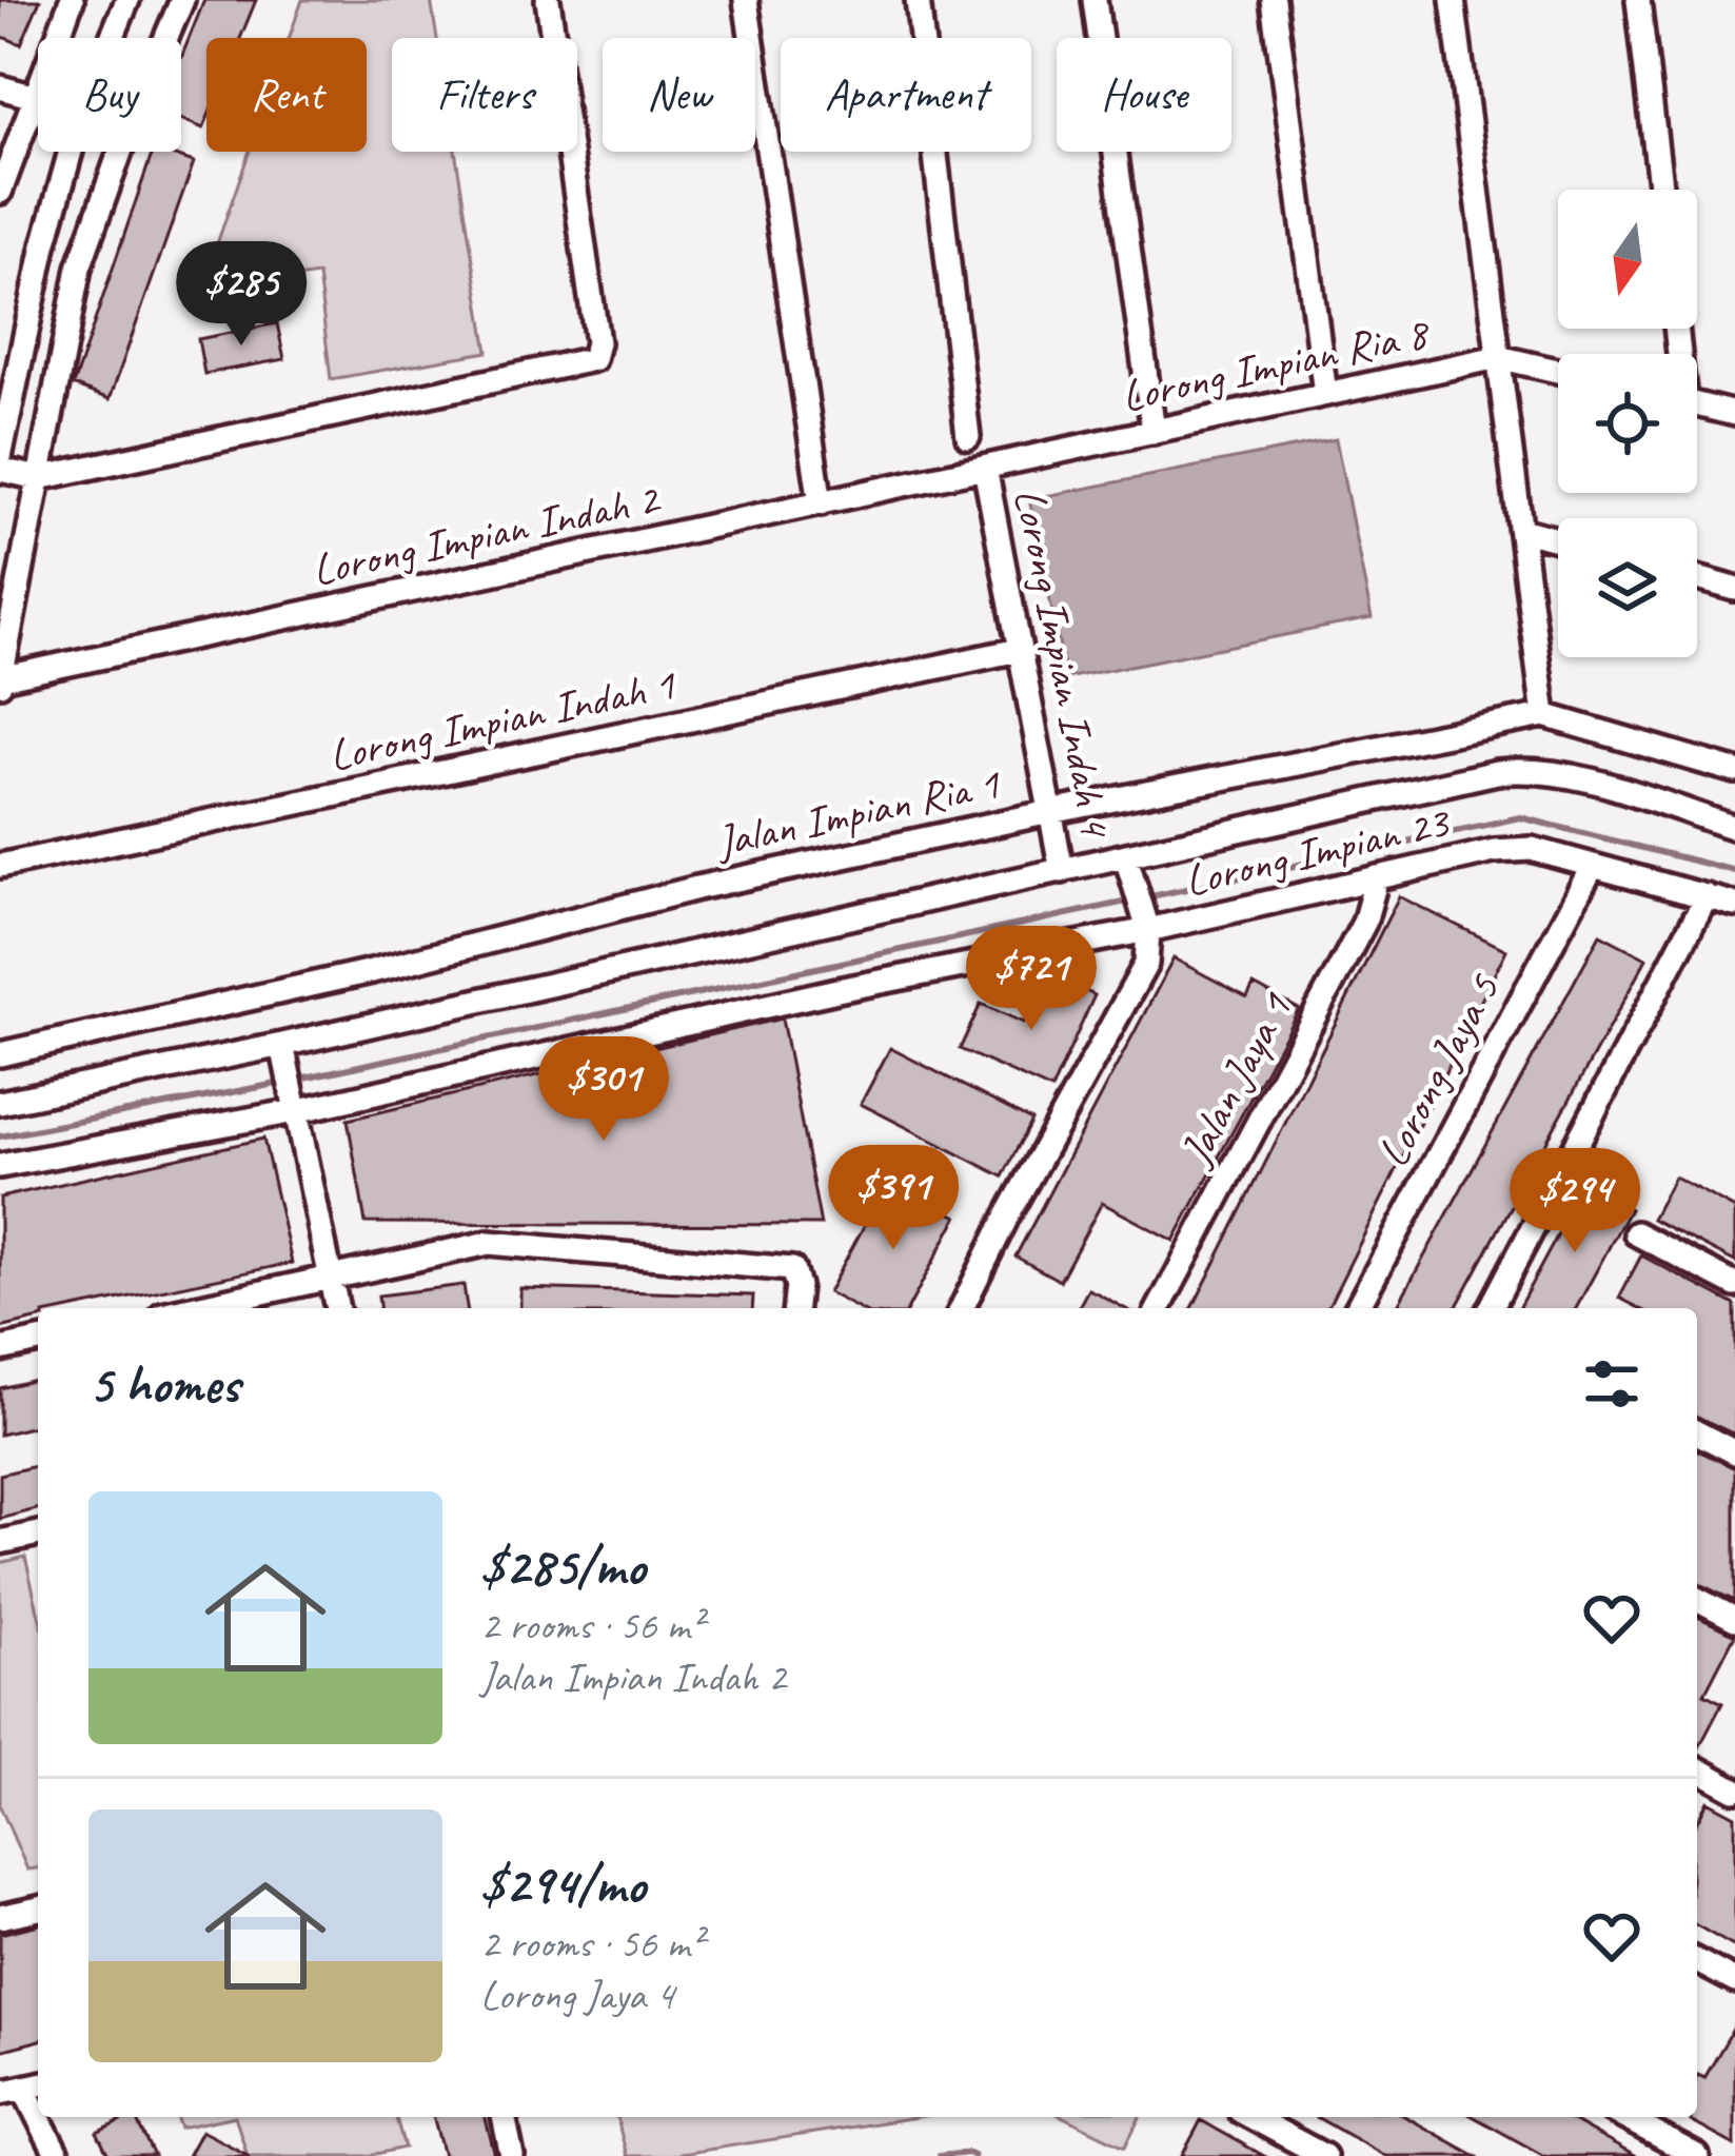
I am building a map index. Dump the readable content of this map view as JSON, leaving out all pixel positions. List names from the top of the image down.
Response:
{
  "streets": {
    "street": [
      "Lorong Impian Ria 8",
      "Lorong Impian Indah 2",
      "Lorong Impian Indah 4",
      "Lorong Impian Indah 1",
      "Jalan Impian Ria 1",
      "Lorong Impian 23",
      "Lorong Jaya 5",
      "Jalan Jaya 1"
    ]
  },
  "crossings": [
    ["Lorong Impian Ria 8", "Lorong Impian Indah 2"],
    ["Lorong Impian Ria 8", "Lorong Impian Indah 4"],
    ["Lorong Impian Indah 2", "Lorong Impian Indah 4"],
    ["Lorong Impian Indah 4", "Lorong Impian Indah 1"],
    ["Lorong Impian Indah 4", "Jalan Impian Ria 1"],
    ["Lorong Impian 23", "Lorong Jaya 5"],
    ["Lorong Impian 23", "Jalan Jaya 1"]
  ],
  "north": "bottom",
  "page": {
    "chip": [
      "Buy",
      "Rent",
      "Filters",
      "New",
      "Apartment",
      "House"
    ],
    "price": [
      "$285",
      "$721",
      "$301",
      "$391",
      "$294"
    ],
    "heading": "5 homes",
    "list": [
      {
        "name": "$285/mo",
        "note": "2 rooms · 56 m² · Jalan Impian Indah 2"
      },
      {
        "name": "$294/mo",
        "note": "2 rooms · 56 m² · Lorong Jaya 4"
      }
    ]
  }
}
